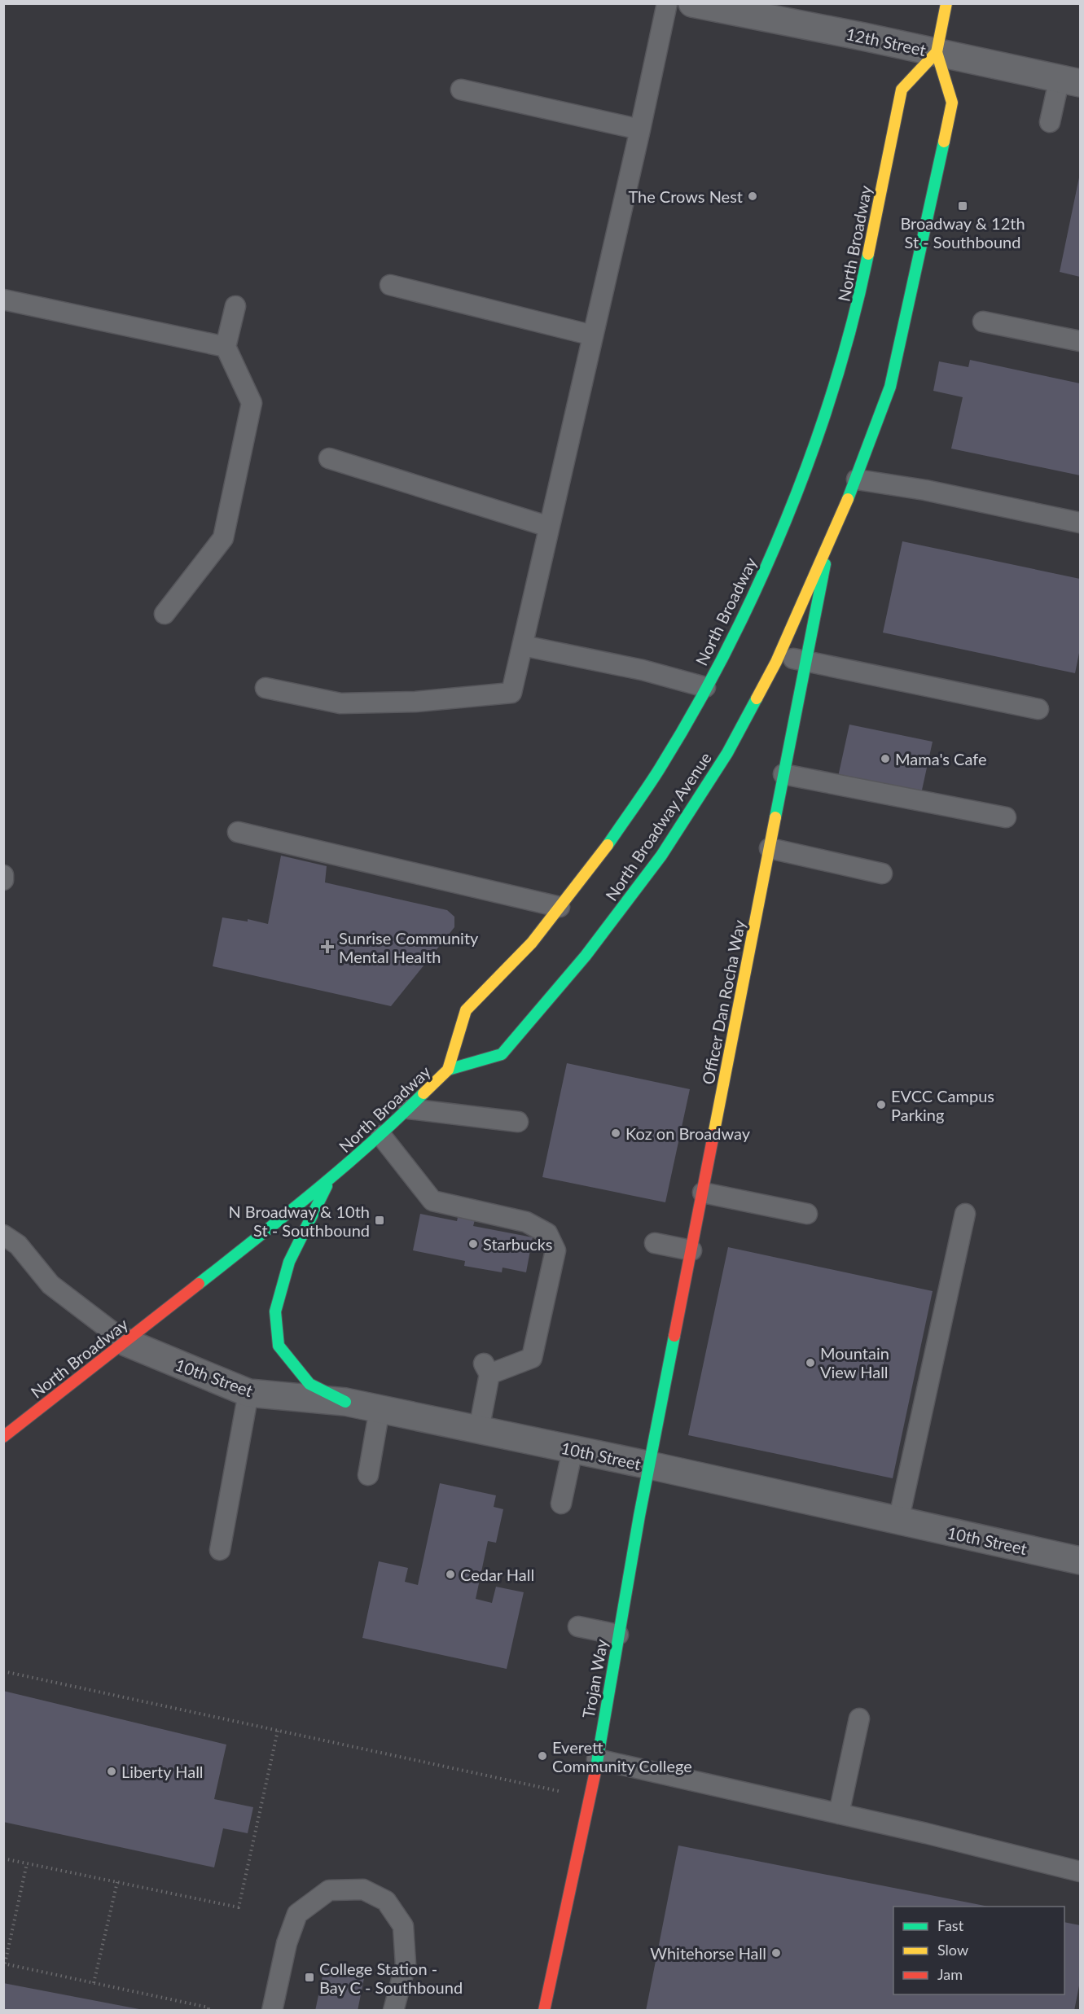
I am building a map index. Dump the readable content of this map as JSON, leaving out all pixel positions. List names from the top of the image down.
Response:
{
  "streets": {
    "main road": [
      "North Broadway",
      "North Broadway Avenue",
      "Officer Dan Rocha Way",
      "Trojan Way"
    ],
    "street": ["12th Street", "10th Street"]
  },
  "crossings": [
    ["12th Street", "North Broadway"],
    ["North Broadway", "North Broadway Avenue"],
    ["North Broadway", "10th Street"],
    ["North Broadway Avenue", "Officer Dan Rocha Way"],
    ["Officer Dan Rocha Way", "10th Street"],
    ["Officer Dan Rocha Way", "Trojan Way"],
    ["10th Street", "Trojan Way"]
  ],
  "places": {
    "other": [
      "The Crows Nest",
      "Mama's Cafe",
      "EVCC Campus Parking",
      "Koz on Broadway",
      "Starbucks",
      "Mountain View Hall",
      "Cedar Hall",
      "Everett Community College",
      "Liberty Hall",
      "Whitehorse Hall"
    ],
    "transit": ["Broadway & 12th St - Southbound", "N Broadway & 10th St - Southbound", "College Station - Bay C - Southbound"],
    "health": ["Sunrise Community Mental Health"]
  },
  "legend": ["Fast", "Slow", "Jam"]
}
